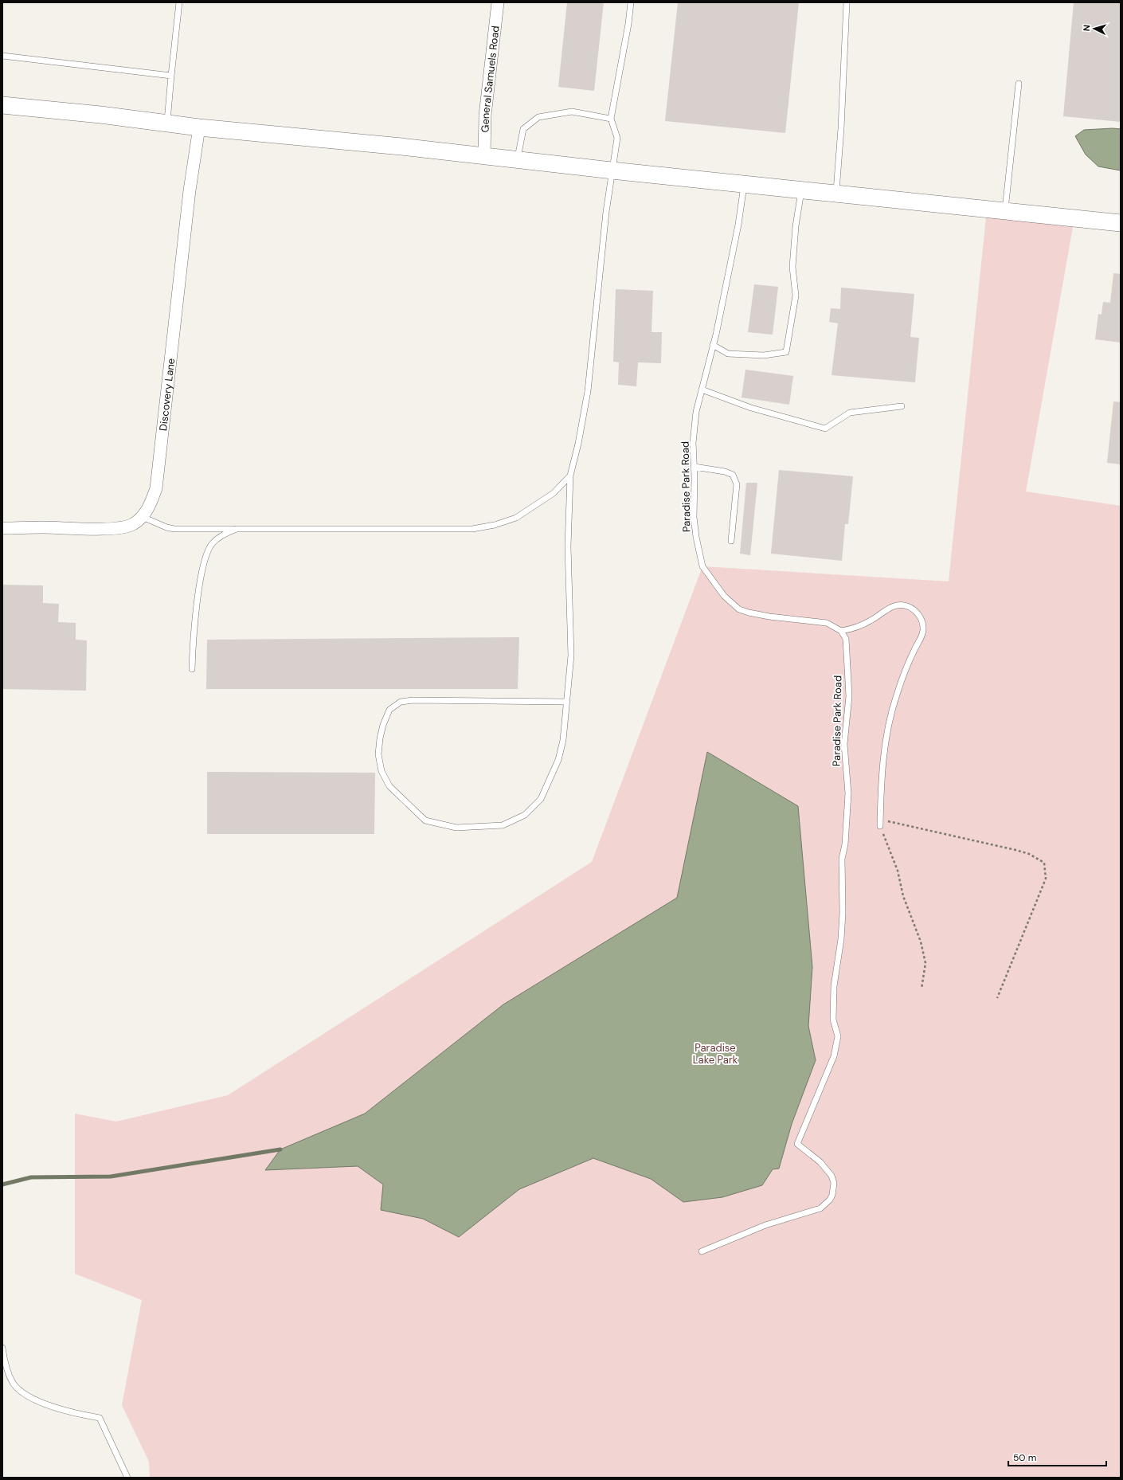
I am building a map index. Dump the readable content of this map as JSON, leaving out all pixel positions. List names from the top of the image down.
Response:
{
  "streets": {
    "street": ["General Samuels Road", "Discovery Lane"],
    "lane": ["Paradise Park Road"]
  },
  "parks": ["Paradise Lake Park"],
  "scale_bar": "50 m",
  "north": "left"
}
